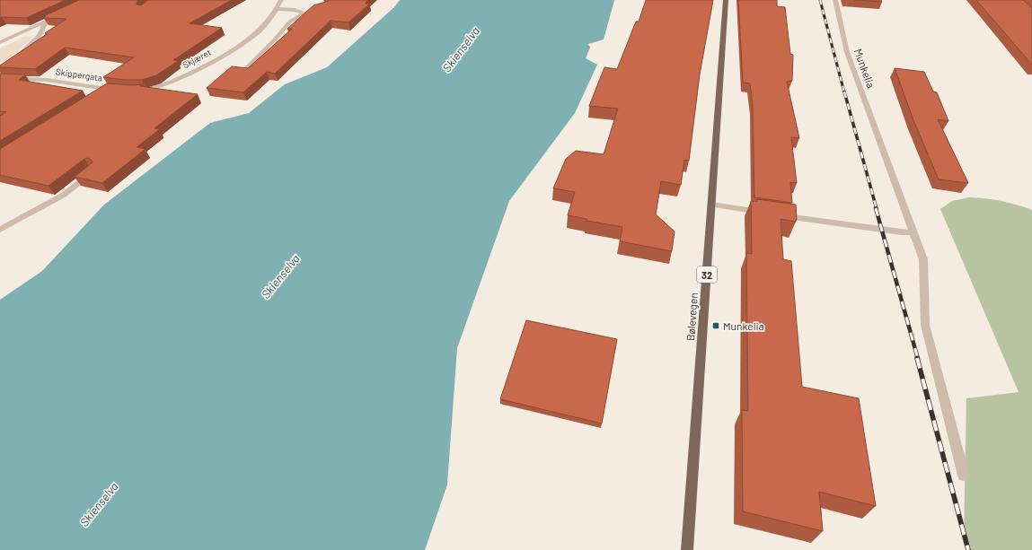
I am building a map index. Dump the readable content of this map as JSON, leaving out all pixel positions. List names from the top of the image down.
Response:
{
  "streets": {
    "main road": ["32", "Bølevegen"],
    "street": ["Skjæret", "Munkelia", "Skippergata"]
  },
  "water": ["Skienselva"],
  "places": {
    "transit": ["Munkelia"]
  }
}
